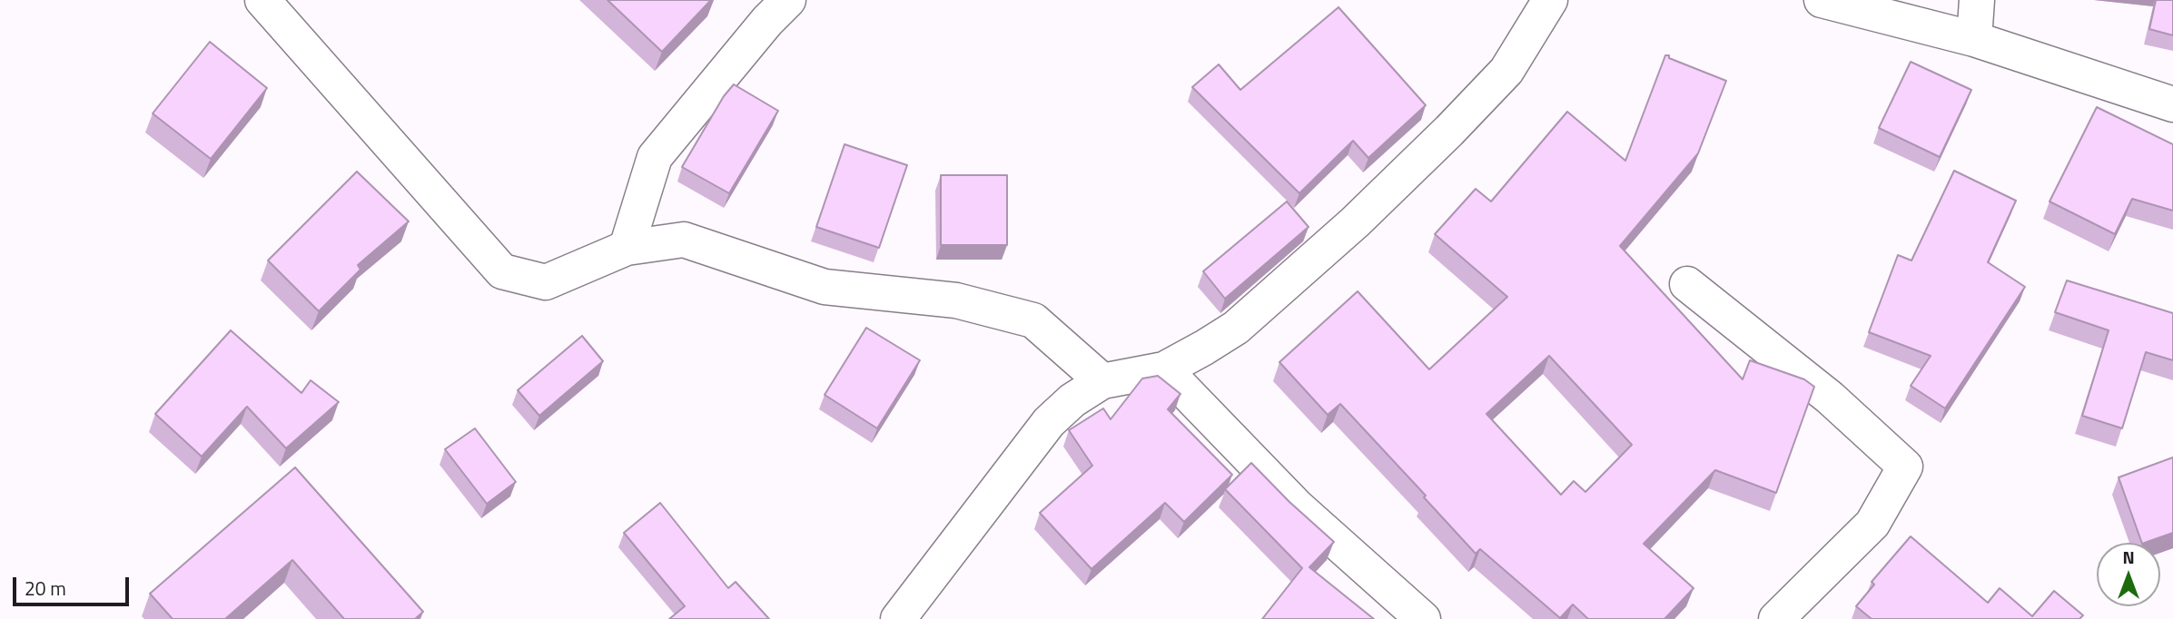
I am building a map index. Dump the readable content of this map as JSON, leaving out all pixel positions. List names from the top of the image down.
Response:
{
  "scale_bar": "20 m",
  "north": "top"
}
